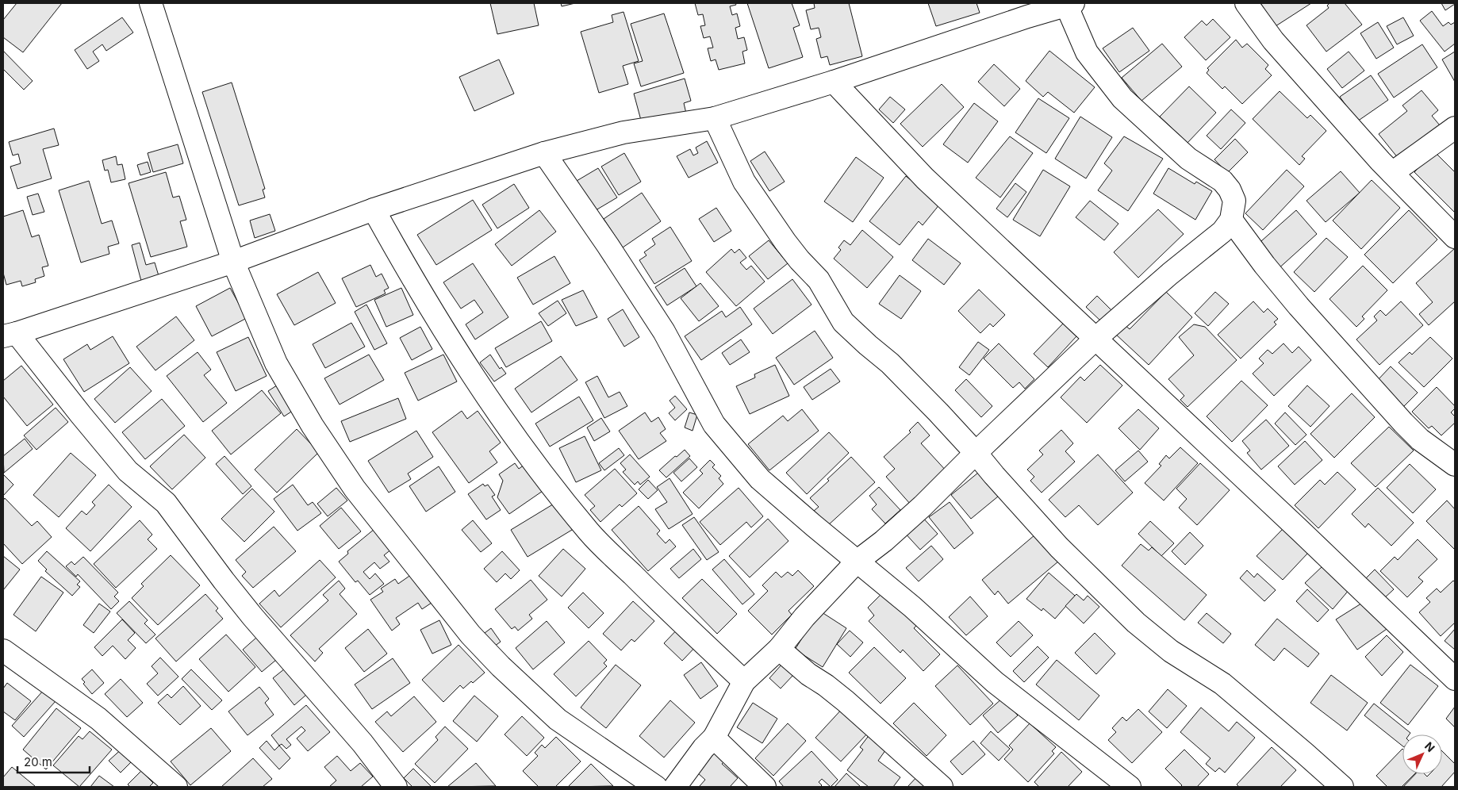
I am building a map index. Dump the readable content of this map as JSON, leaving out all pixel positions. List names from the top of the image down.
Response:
{
  "scale_bar": "20 m",
  "north": "top right"
}
